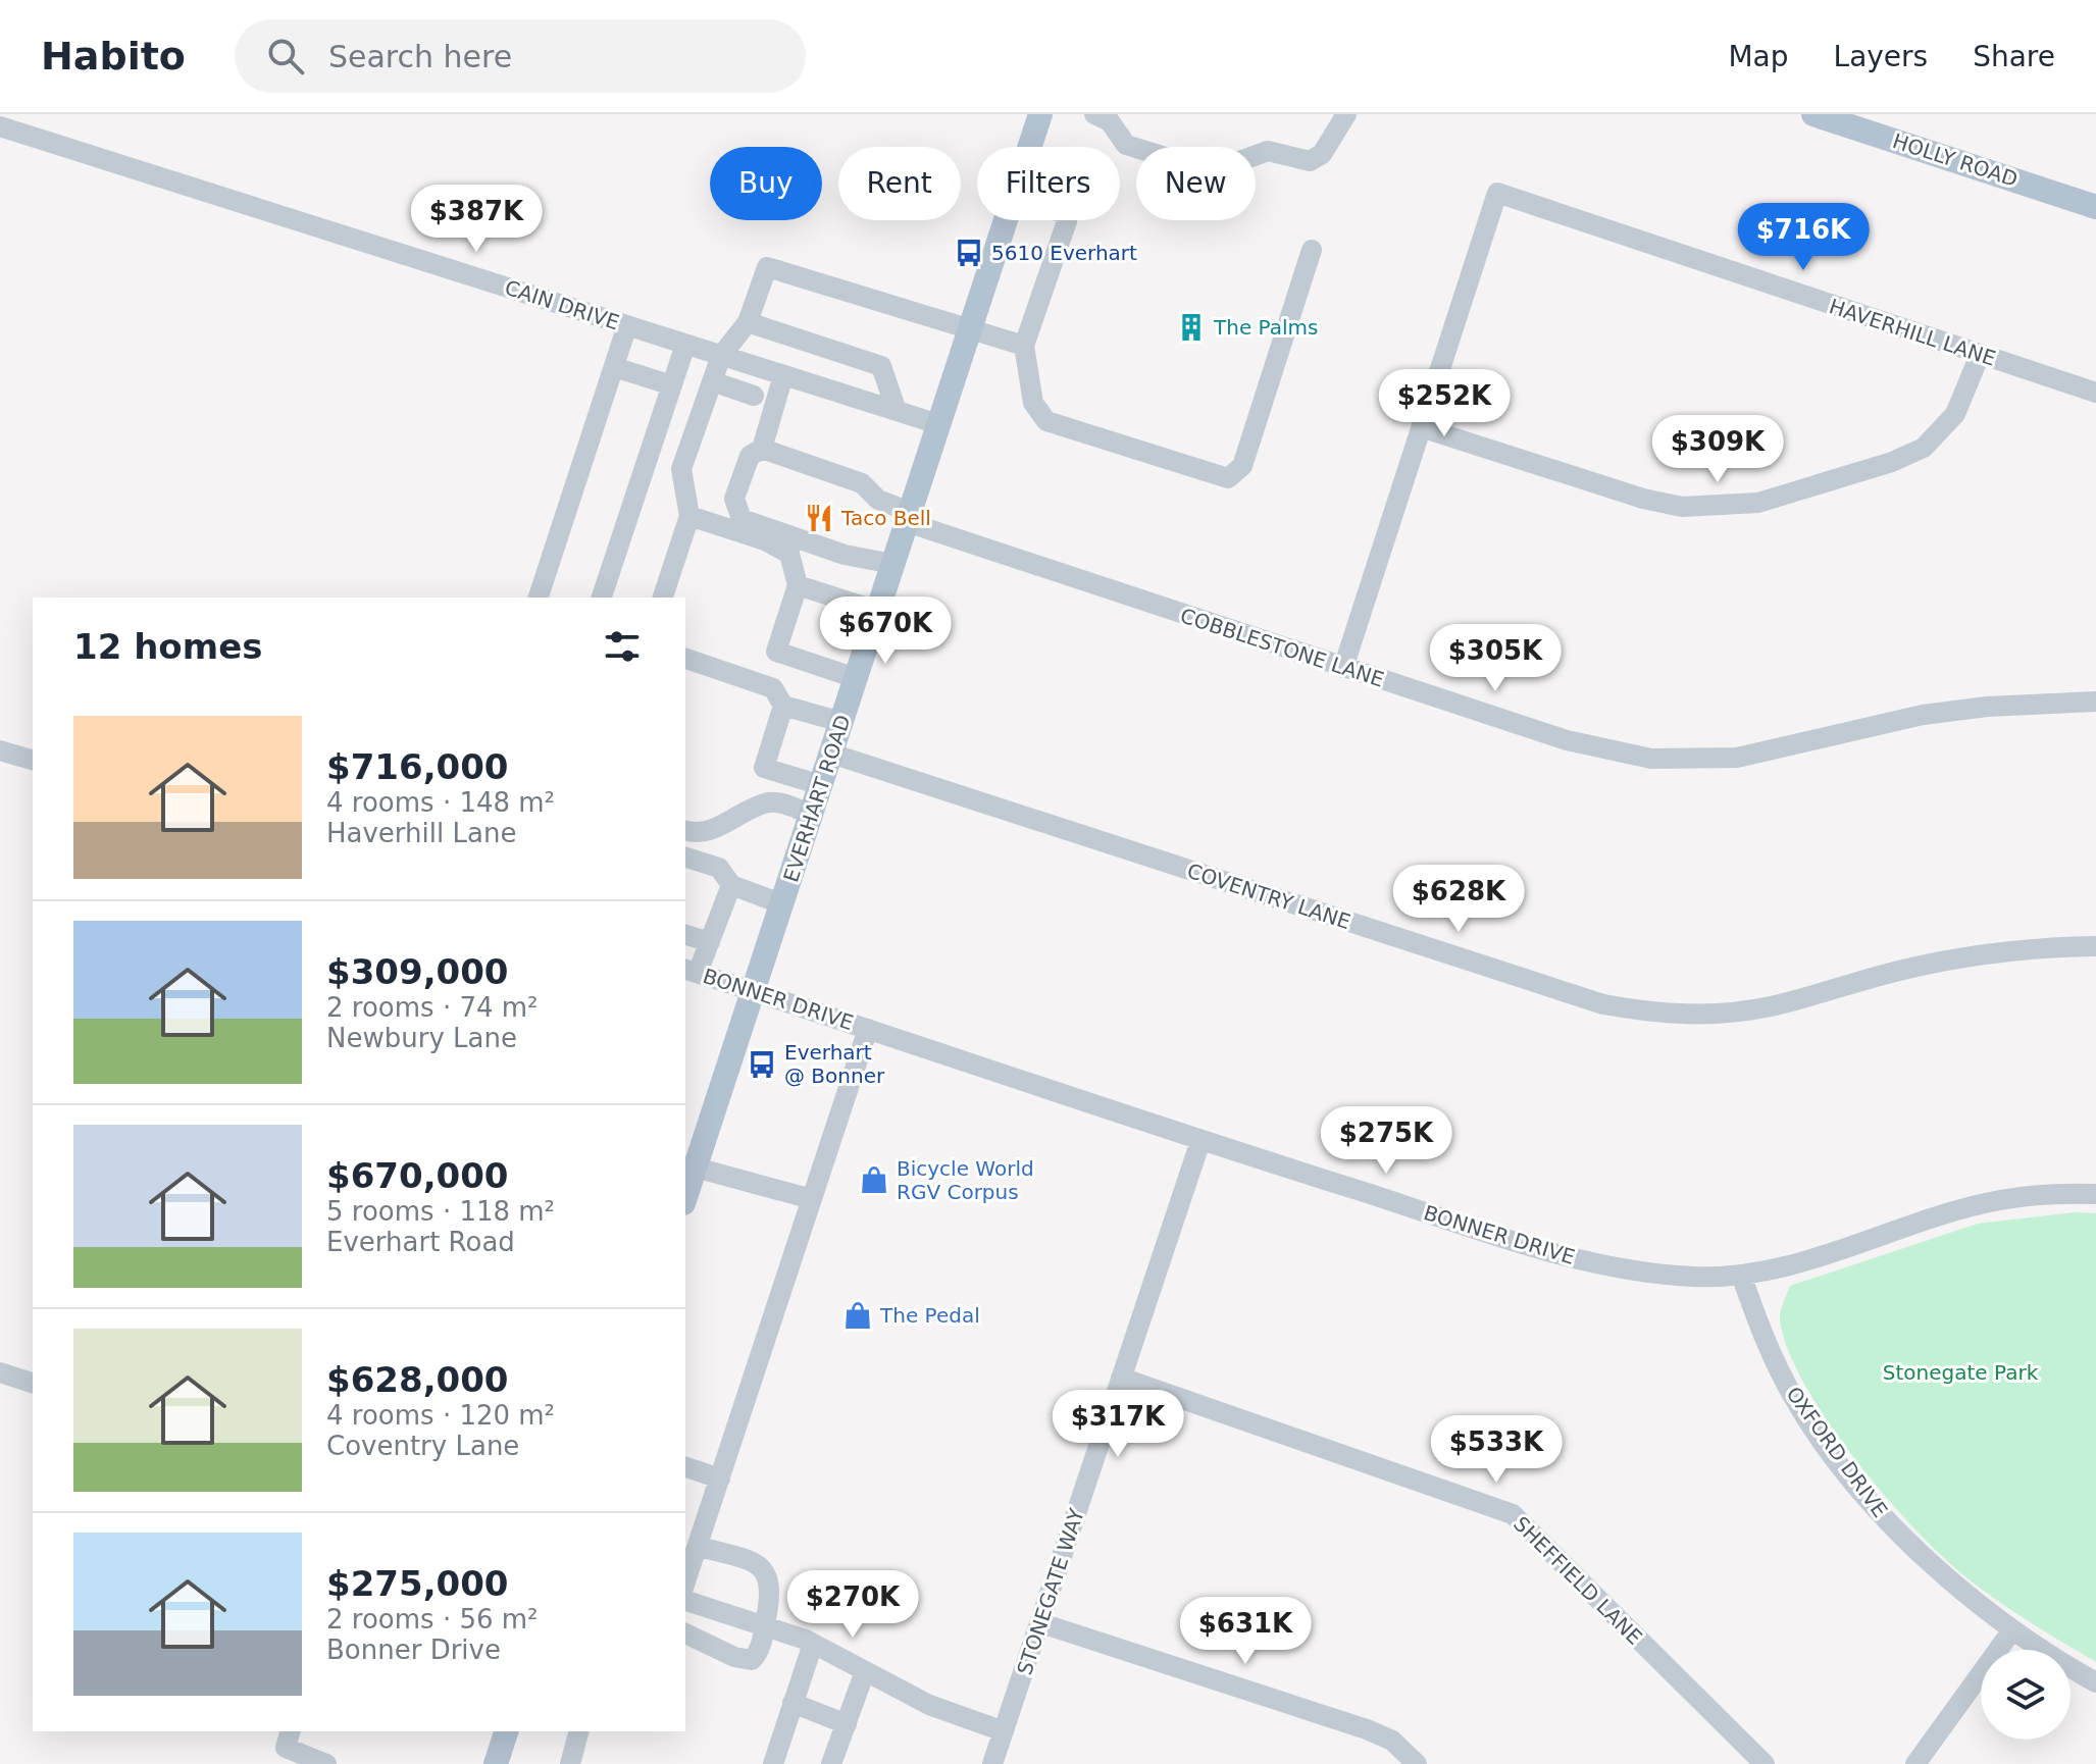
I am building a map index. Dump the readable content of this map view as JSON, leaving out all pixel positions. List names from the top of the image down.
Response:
{
  "streets": {
    "main road": ["HOLLY ROAD", "EVERHART ROAD"],
    "street": [
      "CAIN DRIVE",
      "HAVERHILL LANE",
      "COBBLESTONE LANE",
      "COVENTRY LANE",
      "BONNER DRIVE",
      "OXFORD DRIVE",
      "SHEFFIELD LANE",
      "STONEGATE WAY"
    ]
  },
  "crossings": [
    ["CAIN DRIVE", "EVERHART ROAD"],
    ["COBBLESTONE LANE", "EVERHART ROAD"],
    ["EVERHART ROAD", "COVENTRY LANE"],
    ["EVERHART ROAD", "BONNER DRIVE"],
    ["BONNER DRIVE", "OXFORD DRIVE"],
    ["BONNER DRIVE", "STONEGATE WAY"],
    ["SHEFFIELD LANE", "STONEGATE WAY"]
  ],
  "parks": ["Stonegate Park"],
  "places": {
    "bus stop": ["5610 Everhart", "Everhart @ Bonner"],
    "building": ["The Palms"],
    "restaurant": ["Taco Bell"],
    "shop": ["Bicycle World RGV Corpus", "The Pedal"]
  },
  "page": {
    "header": "Habito",
    "search": "Search here",
    "nav": ["Map", "Layers", "Share"],
    "chip": [
      "Buy",
      "Rent",
      "Filters",
      "New"
    ],
    "price": [
      "$387K",
      "$716K",
      "$252K",
      "$309K",
      "$670K",
      "$305K",
      "$628K",
      "$275K",
      "$317K",
      "$533K",
      "$270K",
      "$631K"
    ],
    "heading": "12 homes",
    "list": [
      {
        "name": "$716,000",
        "note": "4 rooms · 148 m² · Haverhill Lane"
      },
      {
        "name": "$309,000",
        "note": "2 rooms · 74 m² · Newbury Lane"
      },
      {
        "name": "$670,000",
        "note": "5 rooms · 118 m² · Everhart Road"
      },
      {
        "name": "$628,000",
        "note": "4 rooms · 120 m² · Coventry Lane"
      },
      {
        "name": "$275,000",
        "note": "2 rooms · 56 m² · Bonner Drive"
      }
    ]
  }
}
